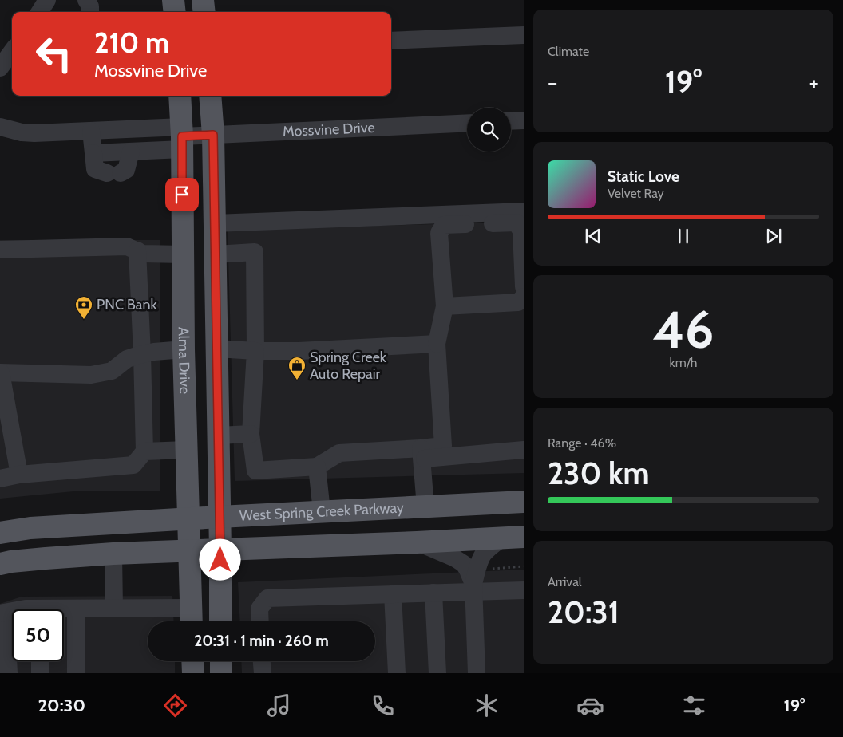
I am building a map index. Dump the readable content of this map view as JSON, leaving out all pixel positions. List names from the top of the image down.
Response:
{
  "streets": {
    "main road": ["Alma Drive", "West Spring Creek Parkway"],
    "street": ["Mossvine Drive"]
  },
  "crossings": [
    ["Mossvine Drive", "Alma Drive"],
    ["Alma Drive", "West Spring Creek Parkway"]
  ],
  "places": {
    "bank": ["PNC Bank"],
    "shop": ["Spring Creek Auto Repair"]
  },
  "page": {
    "tile": [
      "Climate",
      ["46", "km/h"],
      ["Range · 46%", "230 km"],
      ["Arrival", "20:31"]
    ],
    "turn": ["210 m", "Mossvine Drive"],
    "heat": ["−", "19°", "+"],
    "song": ["Static Love", "Velvet Ray"],
    "limit": "50",
    "trip": "20:31 · 1 min · 260 m",
    "tabs": ["20:30", "19°"]
  }
}
